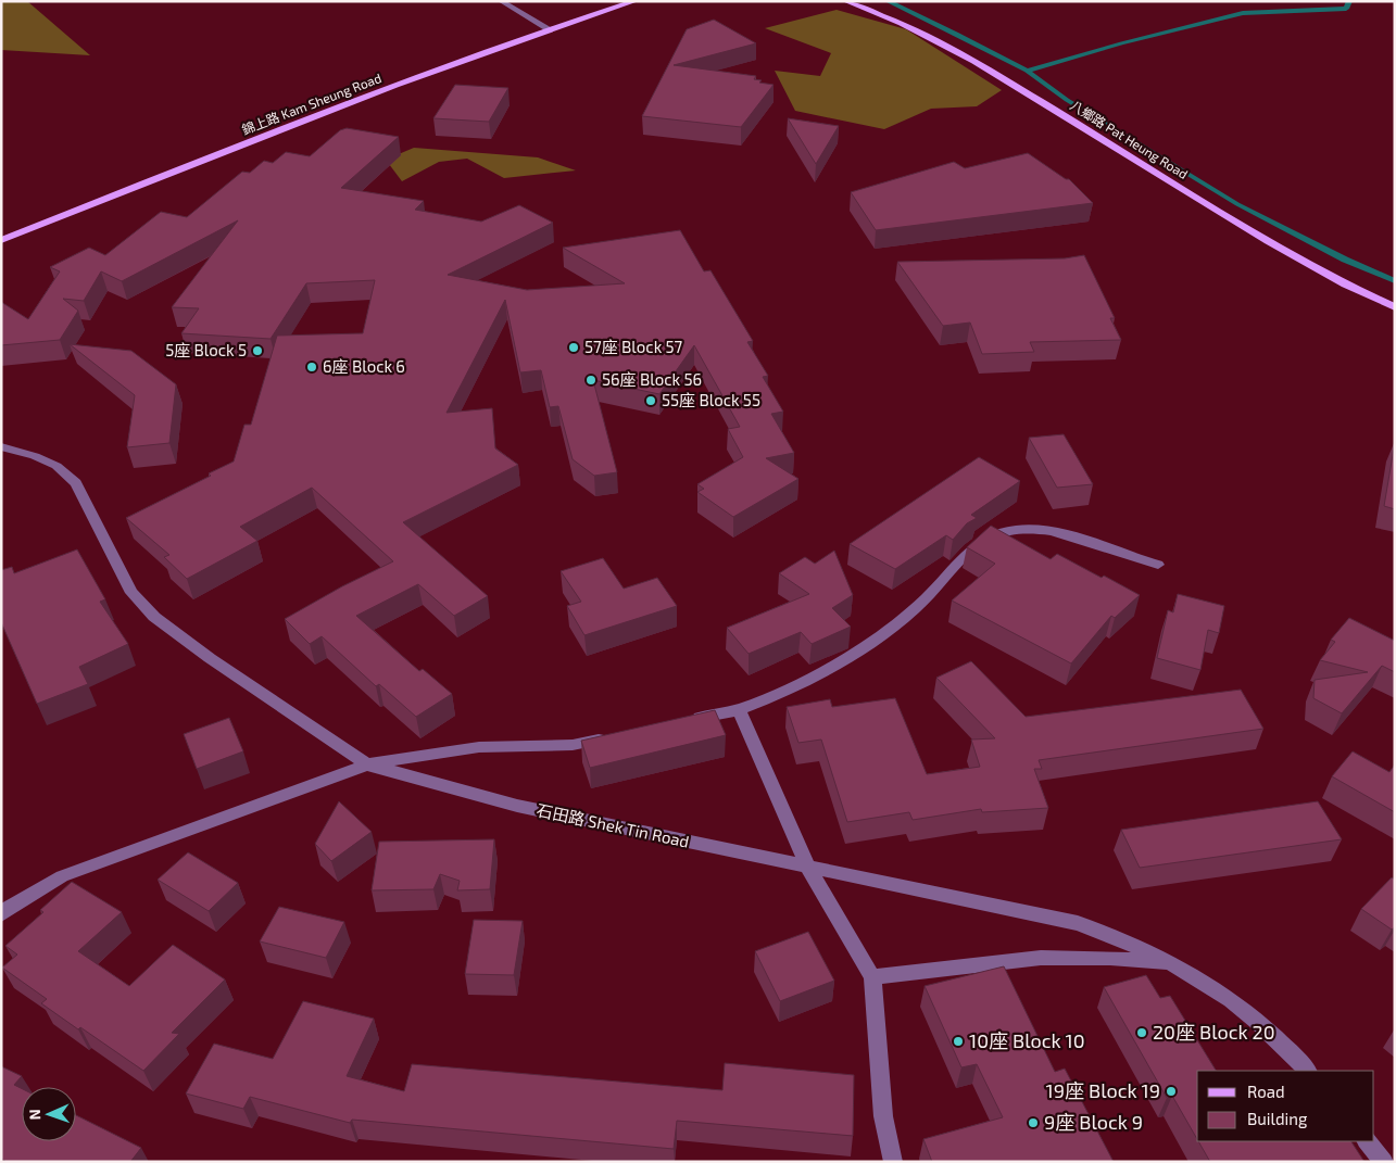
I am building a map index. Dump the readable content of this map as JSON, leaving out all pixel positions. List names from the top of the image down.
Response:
{
  "streets": {
    "main road": ["錦上路 Kam Sheung Road", "八鄉路 Pat Heung Road"],
    "street": ["石田路 Shek Tin Road"]
  },
  "places": [
    "57座 Block 57",
    "5座 Block 5",
    "6座 Block 6",
    "56座 Block 56",
    "55座 Block 55",
    "20座 Block 20",
    "10座 Block 10",
    "19座 Block 19",
    "9座 Block 9"
  ],
  "legend": ["Road", "Building"],
  "north": "left"
}
